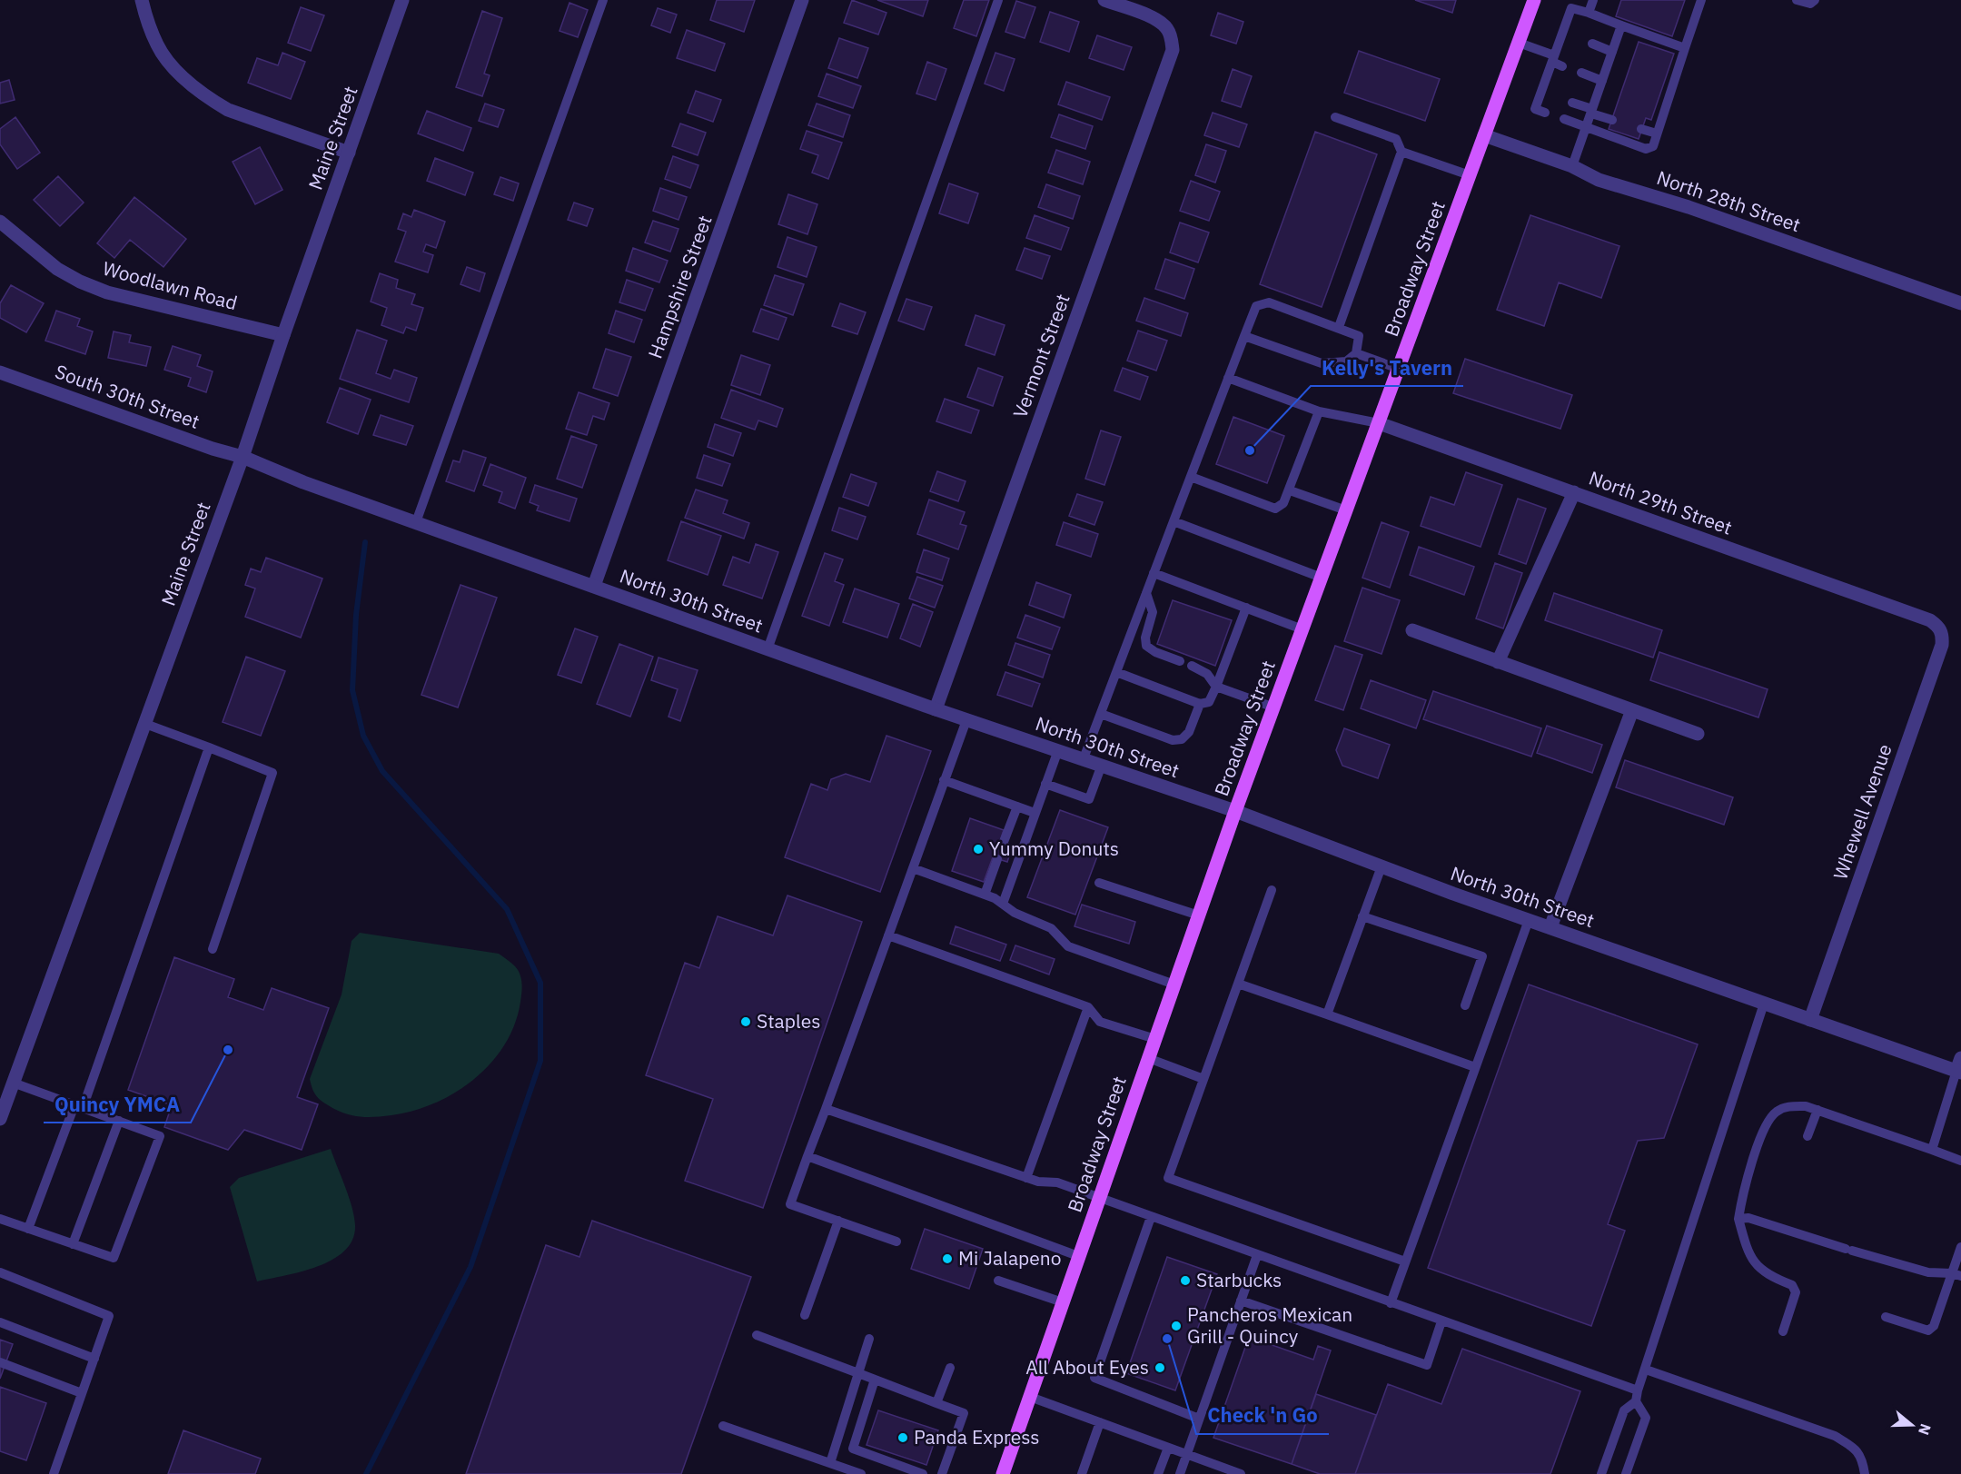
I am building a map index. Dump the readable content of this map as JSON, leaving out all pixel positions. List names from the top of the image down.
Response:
{
  "streets": {
    "main road": ["Broadway Street"],
    "street": [
      "Maine Street",
      "North 28th Street",
      "Woodlawn Road",
      "Hampshire Street",
      "Vermont Street",
      "South 30th Street",
      "North 29th Street",
      "North 30th Street",
      "Whewell Avenue"
    ]
  },
  "crossings": [
    ["Maine Street", "Woodlawn Road"],
    ["Maine Street", "South 30th Street"],
    ["Maine Street", "North 30th Street"],
    ["North 28th Street", "Broadway Street"],
    ["Broadway Street", "North 29th Street"],
    ["Broadway Street", "North 30th Street"],
    ["Hampshire Street", "North 30th Street"],
    ["Vermont Street", "North 30th Street"],
    ["South 30th Street", "North 30th Street"],
    ["North 29th Street", "Whewell Avenue"],
    ["North 30th Street", "Whewell Avenue"]
  ],
  "places": [
    "Kelly's Tavern",
    "Yummy Donuts",
    "Staples",
    "Quincy YMCA",
    "Mi Jalapeno",
    "Starbucks",
    "Pancheros Mexican Grill - Quincy",
    "Check 'n Go",
    "All About Eyes",
    "Panda Express"
  ],
  "north": "right"
}
